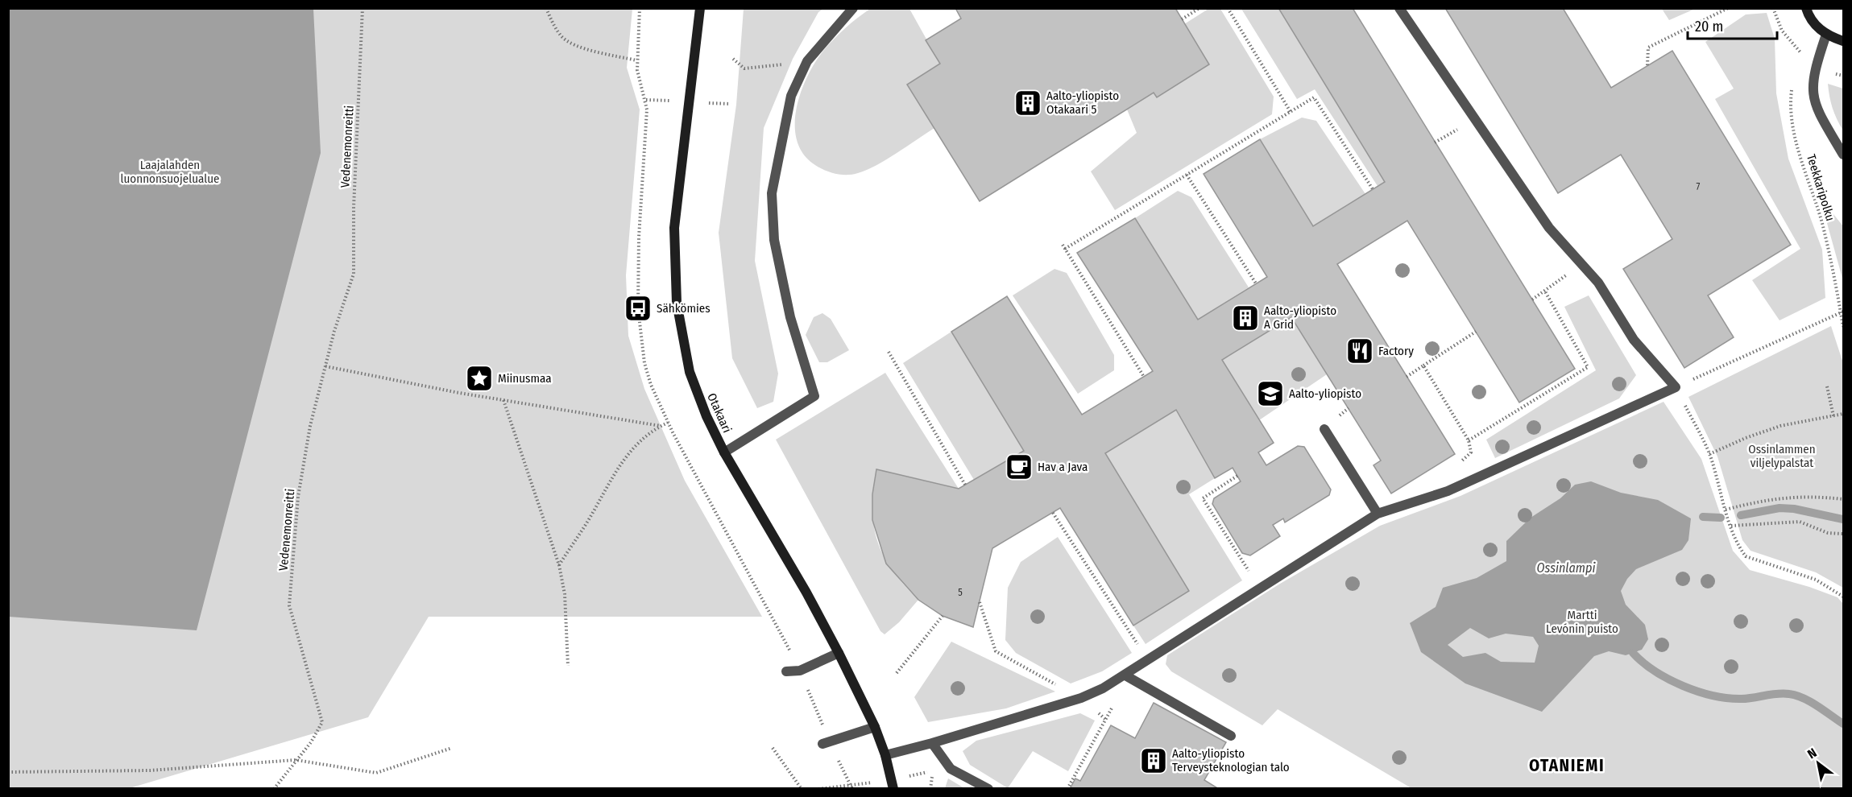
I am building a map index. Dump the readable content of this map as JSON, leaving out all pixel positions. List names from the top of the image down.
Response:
{
  "streets": {
    "street": ["Otakaari"],
    "path": ["Vedenemonreitti", "Teekkaripolku"]
  },
  "districts": ["OTANIEMI"],
  "water": ["Ossinlampi"],
  "parks": ["Laajalahden luonnonsuojelualue", "Ossinlammen viljelypalstat", "Martti Levónin puisto"],
  "places": {
    "building": ["Aalto-yliopisto Otakaari 5", "Aalto-yliopisto A Grid", "Aalto-yliopisto Terveysteknologian talo"],
    "bus stop": ["Sähkömies"],
    "restaurant": ["Factory"],
    "place": ["Miinusmaa"],
    "school or university": ["Aalto-yliopisto"],
    "cafe": ["Hav a Java"]
  },
  "house_numbers": ["7", "5"],
  "scale_bar": "20 m",
  "north": "top left"
}
